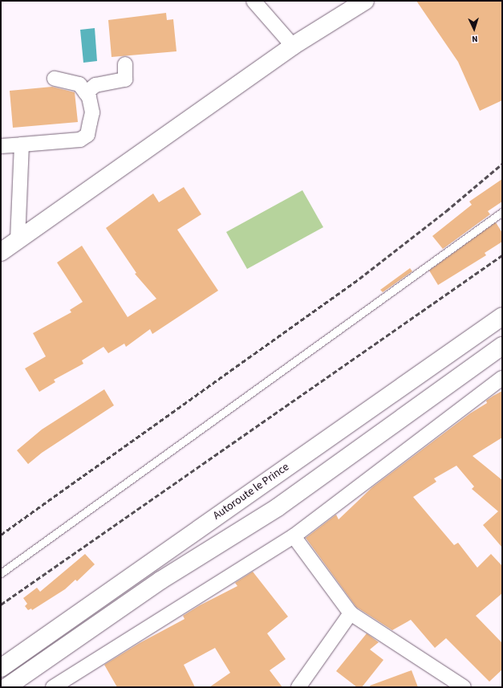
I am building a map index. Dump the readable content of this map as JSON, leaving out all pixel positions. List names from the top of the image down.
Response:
{
  "streets": {
    "main road": ["Autoroute le Prince"]
  },
  "north": "bottom"
}
